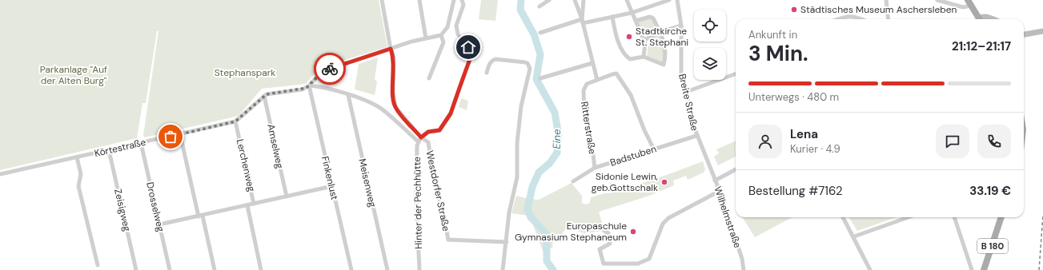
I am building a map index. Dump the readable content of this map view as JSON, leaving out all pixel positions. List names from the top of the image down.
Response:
{
  "streets": {
    "main road": ["B 180"],
    "street": [
      "Breite Straße",
      "Ritterstraße",
      "Amselweg",
      "Körtestraße",
      "Badstuben",
      "Lerchenweg",
      "Finkenlust",
      "Meisenweg",
      "Westdorfer Straße",
      "Hinter der Pechhütte",
      "Drosselweg",
      "Zeisigweg",
      "Wilhelmstraße"
    ]
  },
  "crossings": [
    ["Breite Straße", "Badstuben"],
    ["Breite Straße", "Wilhelmstraße"],
    ["Ritterstraße", "Badstuben"],
    ["Amselweg", "Körtestraße"],
    ["Körtestraße", "Lerchenweg"],
    ["Körtestraße", "Finkenlust"],
    ["Körtestraße", "Drosselweg"],
    ["Körtestraße", "Zeisigweg"],
    ["Lerchenweg", "Drosselweg"]
  ],
  "water": ["Eine"],
  "parks": ["Parkanlage \"Auf der Alten Burg\"", "Stephanspark"],
  "places": [
    "Städtisches Museum Aschersleben",
    "Stadtkirche St. Stephani",
    "Sidonie Lewin, geb.Gottschalk",
    "Europaschule Gymnasium Stephaneum"
  ],
  "page": {
    "heading": ["3 Min.", "Ankunft in", "21:12–21:17"],
    "panel": [
      "Lena",
      "Kurier · 4.9",
      "Bestellung #7162",
      "33.19 €"
    ],
    "bar": "Unterwegs · 480 m"
  }
}
